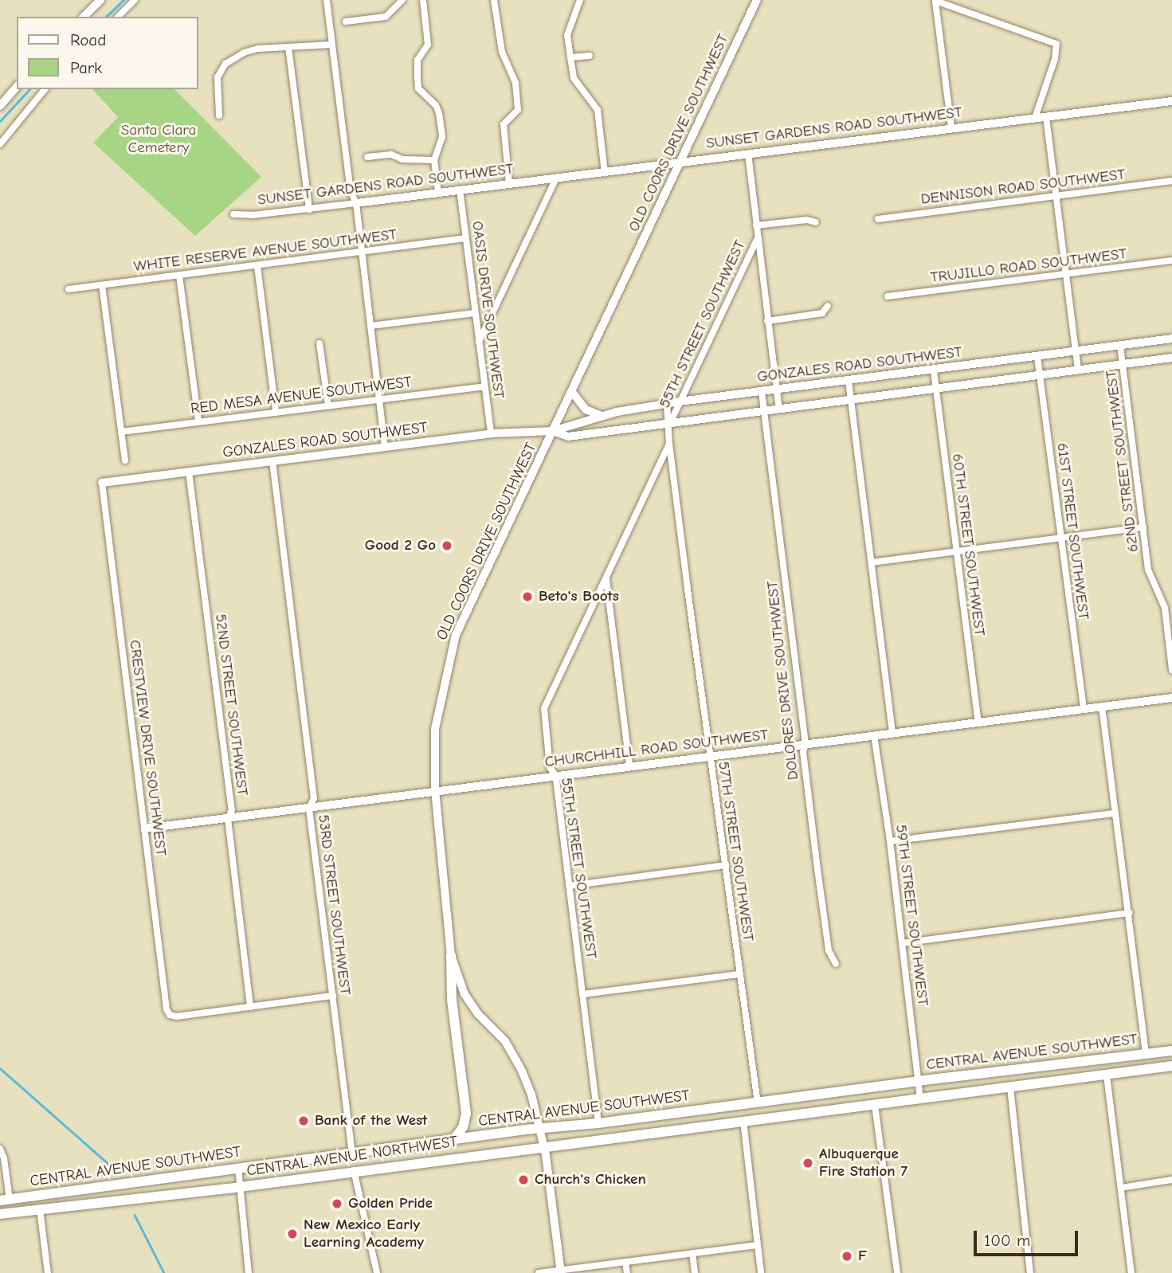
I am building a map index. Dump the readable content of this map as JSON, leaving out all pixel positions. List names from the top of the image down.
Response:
{
  "streets": {
    "main road": ["CENTRAL AVENUE SOUTHWEST", "CENTRAL AVENUE NORTHWEST"],
    "street": [
      "SUNSET GARDENS ROAD SOUTHWEST",
      "OLD COORS DRIVE SOUTHWEST",
      "DENNISON ROAD SOUTHWEST",
      "WHITE RESERVE AVENUE SOUTHWEST",
      "TRUJILLO ROAD SOUTHWEST",
      "OASIS DRIVE SOUTHWEST",
      "55TH STREET SOUTHWEST",
      "GONZALES ROAD SOUTHWEST",
      "RED MESA AVENUE SOUTHWEST",
      "62ND STREET SOUTHWEST",
      "61ST STREET SOUTHWEST",
      "60TH STREET SOUTHWEST",
      "DOLORES DRIVE SOUTHWEST",
      "52ND STREET SOUTHWEST",
      "CRESTVIEW DRIVE SOUTHWEST",
      "CHURCHHILL ROAD SOUTHWEST",
      "57TH STREET SOUTHWEST",
      "53RD STREET SOUTHWEST",
      "59TH STREET SOUTHWEST"
    ]
  },
  "crossings": [
    ["SUNSET GARDENS ROAD SOUTHWEST", "OLD COORS DRIVE SOUTHWEST"],
    ["SUNSET GARDENS ROAD SOUTHWEST", "OASIS DRIVE SOUTHWEST"],
    ["OLD COORS DRIVE SOUTHWEST", "GONZALES ROAD SOUTHWEST"],
    ["OLD COORS DRIVE SOUTHWEST", "CHURCHHILL ROAD SOUTHWEST"],
    ["OLD COORS DRIVE SOUTHWEST", "CENTRAL AVENUE SOUTHWEST"],
    ["OLD COORS DRIVE SOUTHWEST", "CENTRAL AVENUE NORTHWEST"],
    ["WHITE RESERVE AVENUE SOUTHWEST", "OASIS DRIVE SOUTHWEST"],
    ["OASIS DRIVE SOUTHWEST", "GONZALES ROAD SOUTHWEST"],
    ["OASIS DRIVE SOUTHWEST", "RED MESA AVENUE SOUTHWEST"],
    ["55TH STREET SOUTHWEST", "GONZALES ROAD SOUTHWEST"],
    ["55TH STREET SOUTHWEST", "CHURCHHILL ROAD SOUTHWEST"],
    ["55TH STREET SOUTHWEST", "57TH STREET SOUTHWEST"],
    ["55TH STREET SOUTHWEST", "CENTRAL AVENUE SOUTHWEST"],
    ["GONZALES ROAD SOUTHWEST", "62ND STREET SOUTHWEST"],
    ["GONZALES ROAD SOUTHWEST", "61ST STREET SOUTHWEST"],
    ["GONZALES ROAD SOUTHWEST", "60TH STREET SOUTHWEST"],
    ["GONZALES ROAD SOUTHWEST", "DOLORES DRIVE SOUTHWEST"],
    ["GONZALES ROAD SOUTHWEST", "52ND STREET SOUTHWEST"],
    ["GONZALES ROAD SOUTHWEST", "CRESTVIEW DRIVE SOUTHWEST"],
    ["GONZALES ROAD SOUTHWEST", "57TH STREET SOUTHWEST"],
    ["GONZALES ROAD SOUTHWEST", "53RD STREET SOUTHWEST"],
    ["61ST STREET SOUTHWEST", "CHURCHHILL ROAD SOUTHWEST"],
    ["60TH STREET SOUTHWEST", "CHURCHHILL ROAD SOUTHWEST"],
    ["DOLORES DRIVE SOUTHWEST", "CHURCHHILL ROAD SOUTHWEST"],
    ["52ND STREET SOUTHWEST", "CRESTVIEW DRIVE SOUTHWEST"],
    ["52ND STREET SOUTHWEST", "CHURCHHILL ROAD SOUTHWEST"],
    ["CRESTVIEW DRIVE SOUTHWEST", "CHURCHHILL ROAD SOUTHWEST"],
    ["CHURCHHILL ROAD SOUTHWEST", "57TH STREET SOUTHWEST"],
    ["CHURCHHILL ROAD SOUTHWEST", "53RD STREET SOUTHWEST"],
    ["CHURCHHILL ROAD SOUTHWEST", "59TH STREET SOUTHWEST"],
    ["57TH STREET SOUTHWEST", "CENTRAL AVENUE SOUTHWEST"],
    ["53RD STREET SOUTHWEST", "CENTRAL AVENUE SOUTHWEST"],
    ["59TH STREET SOUTHWEST", "CENTRAL AVENUE SOUTHWEST"],
    ["59TH STREET SOUTHWEST", "CENTRAL AVENUE NORTHWEST"]
  ],
  "parks": ["Santa Clara Cemetery"],
  "places": [
    "Good 2 Go",
    "Beto's Boots",
    "Bank of the West",
    "Albuquerque Fire Station 7",
    "Church's Chicken",
    "Golden Pride",
    "New Mexico Early Learning Academy",
    "F"
  ],
  "legend": ["Road", "Park"],
  "scale_bar": "100 m"
}
